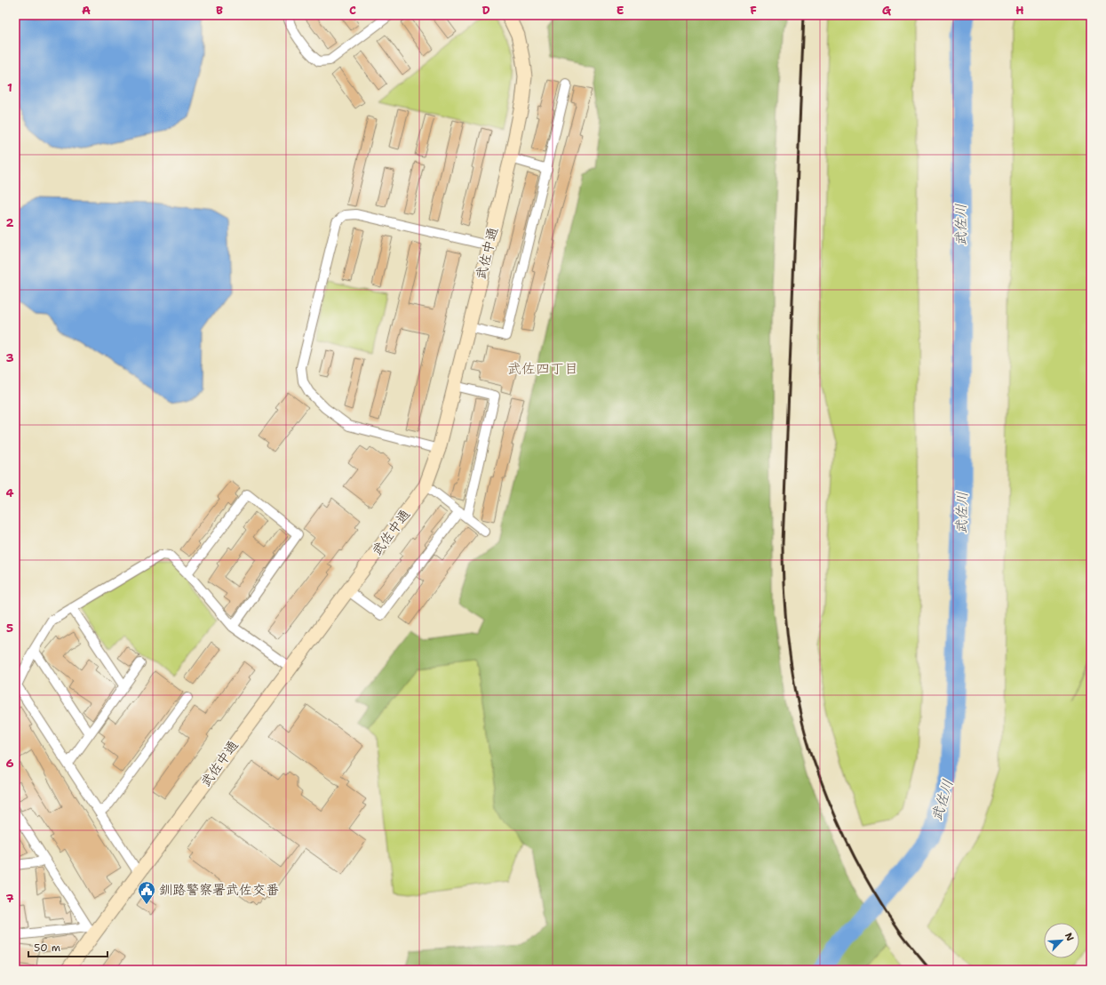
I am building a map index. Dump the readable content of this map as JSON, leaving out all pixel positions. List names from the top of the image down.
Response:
{
  "streets": {
    "street": ["武佐中通"]
  },
  "districts": ["武佐四丁目"],
  "water": ["武佐川"],
  "places": {
    "public building": ["釧路警察署武佐交番"]
  },
  "scale_bar": "50 m",
  "north": "top right",
  "grid": {
    "columns": [
      "A",
      "B",
      "C",
      "D",
      "E",
      "F",
      "G",
      "H"
    ],
    "rows": [
      "1",
      "2",
      "3",
      "4",
      "5",
      "6",
      "7"
    ]
  }
}
